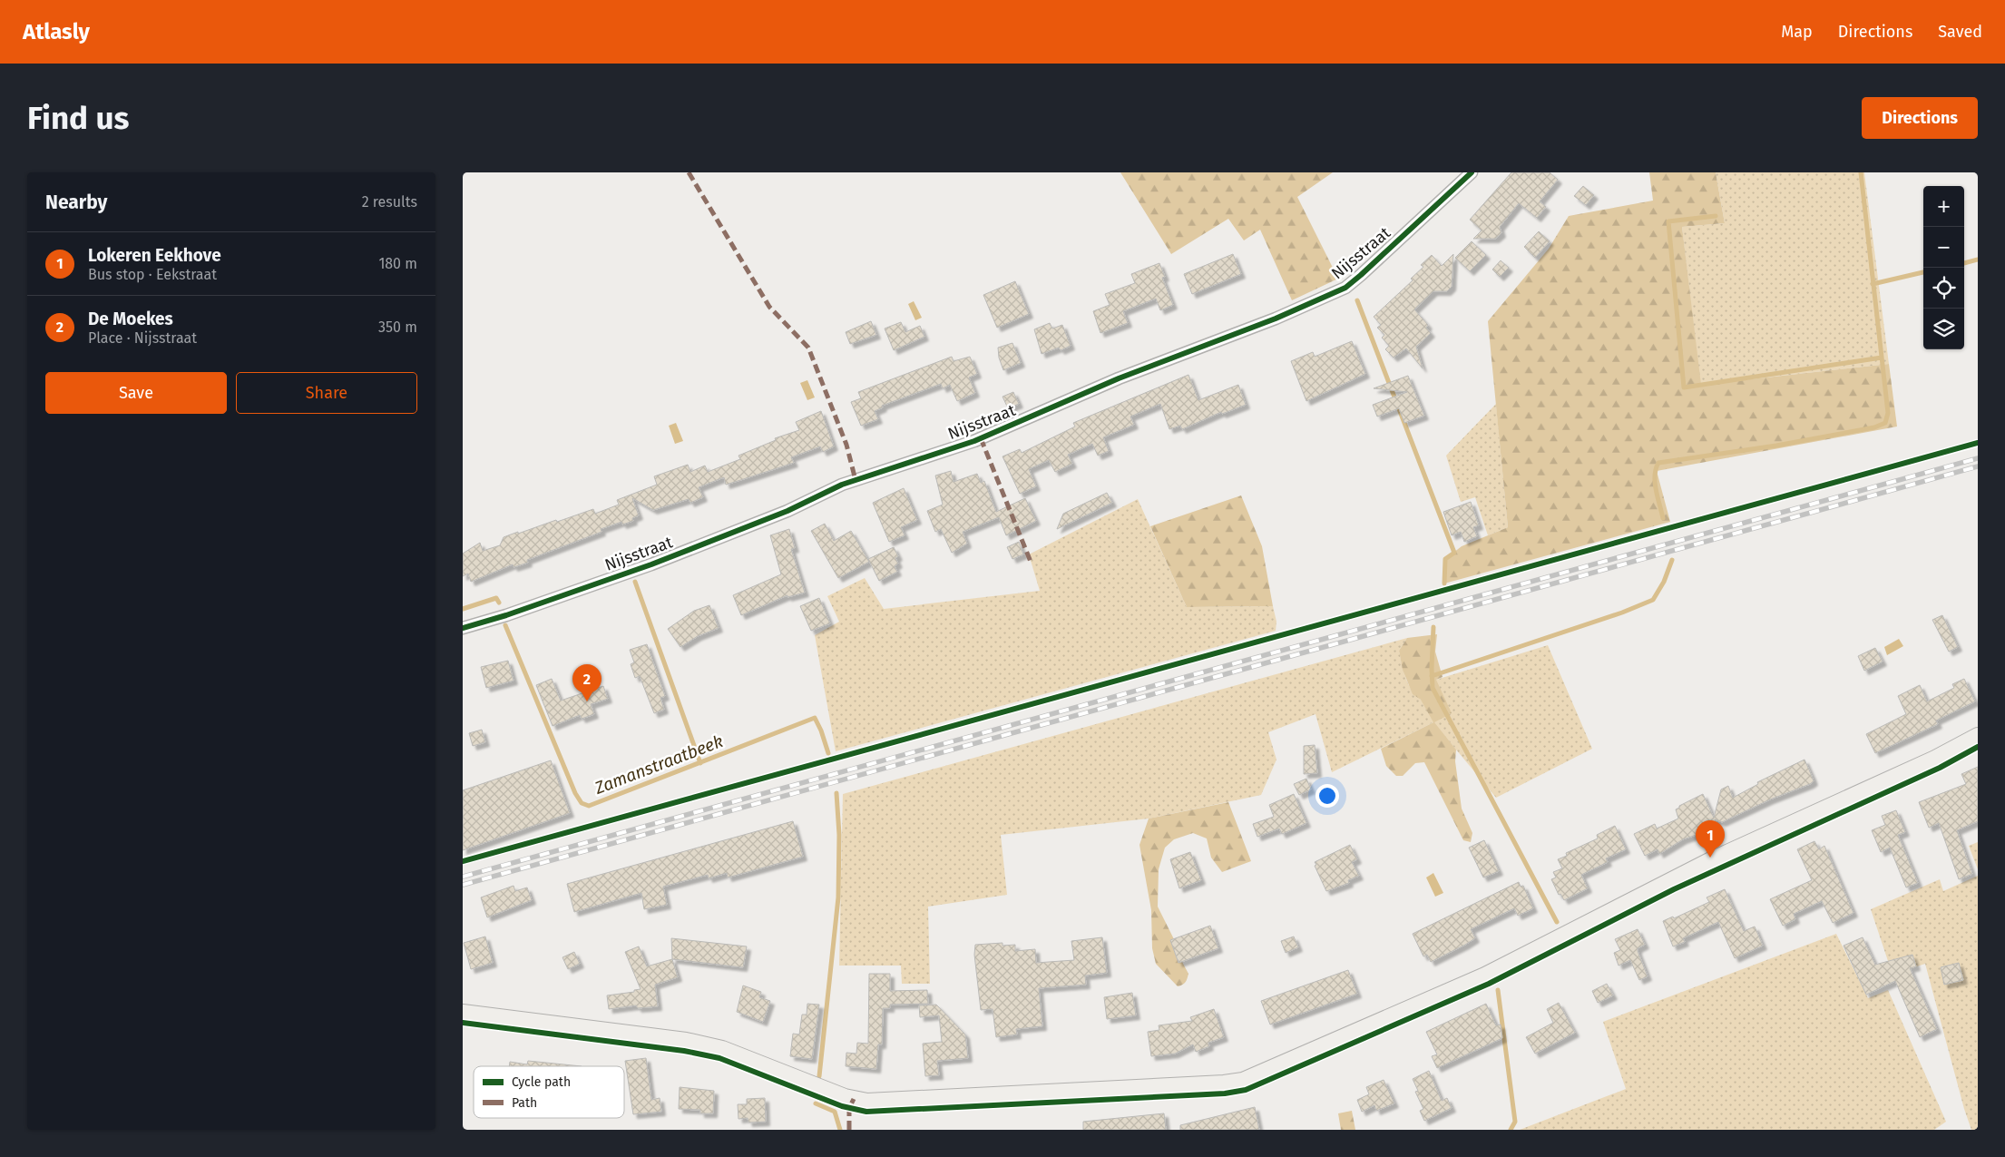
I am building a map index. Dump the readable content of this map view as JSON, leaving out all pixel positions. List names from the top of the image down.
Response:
{
  "streets": {
    "street": ["Nijsstraat"]
  },
  "water": ["Zamanstraatbeek"],
  "legend": ["Cycle path", "Path"],
  "page": {
    "header": "Atlasly",
    "nav": ["Map", "Directions", "Saved"],
    "buttons": [
      "Directions",
      ["Save", "Share"]
    ],
    "title": "Find us",
    "heading": ["Nearby", "2 results"],
    "map_buttons": ["+", "−"],
    "list": [
      {
        "mark": "1",
        "name": "Lokeren Eekhove",
        "note": "Bus stop · Eekstraat",
        "value": "180 m"
      },
      {
        "mark": "2",
        "name": "De Moekes",
        "note": "Place · Nijsstraat",
        "value": "350 m"
      }
    ],
    "pins": ["2", "1"]
  }
}
